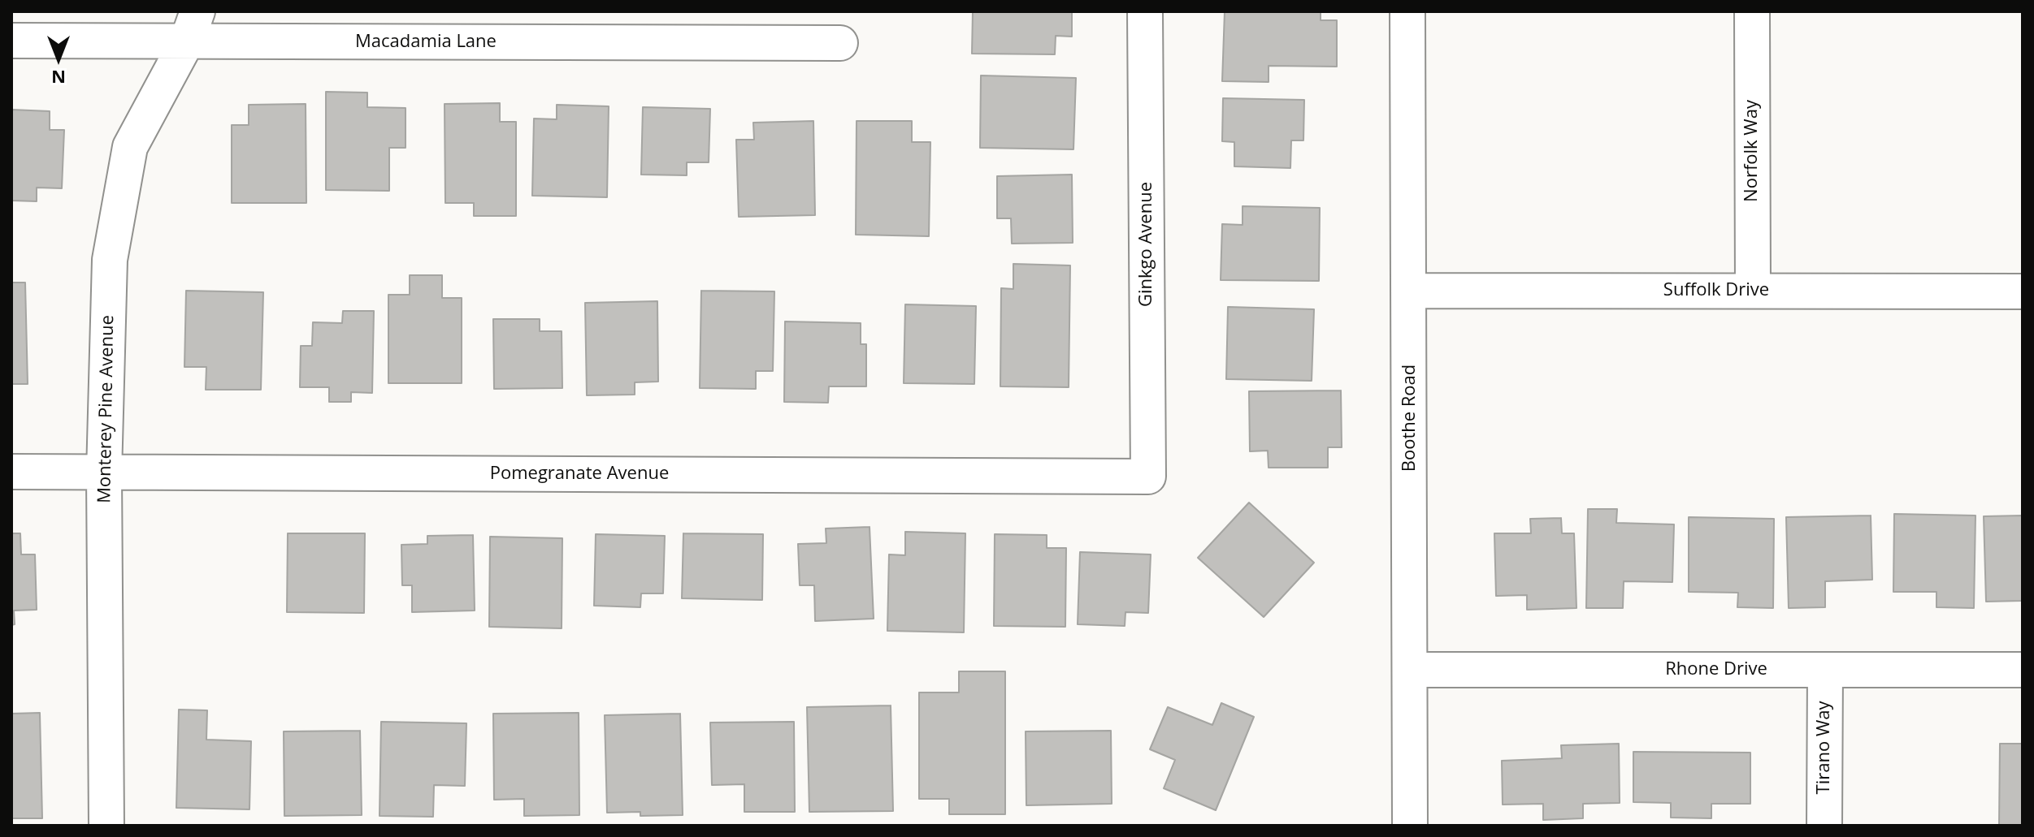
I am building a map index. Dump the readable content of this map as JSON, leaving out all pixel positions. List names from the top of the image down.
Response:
{
  "streets": {
    "street": [
      "Macadamia Lane",
      "Norfolk Way",
      "Ginkgo Avenue",
      "Suffolk Drive",
      "Monterey Pine Avenue",
      "Boothe Road",
      "Pomegranate Avenue",
      "Rhone Drive",
      "Tirano Way"
    ]
  },
  "crossings": [
    ["Macadamia Lane", "Monterey Pine Avenue"],
    ["Norfolk Way", "Suffolk Drive"],
    ["Ginkgo Avenue", "Pomegranate Avenue"],
    ["Suffolk Drive", "Boothe Road"],
    ["Monterey Pine Avenue", "Pomegranate Avenue"],
    ["Boothe Road", "Rhone Drive"],
    ["Rhone Drive", "Tirano Way"]
  ],
  "north": "bottom"
}
